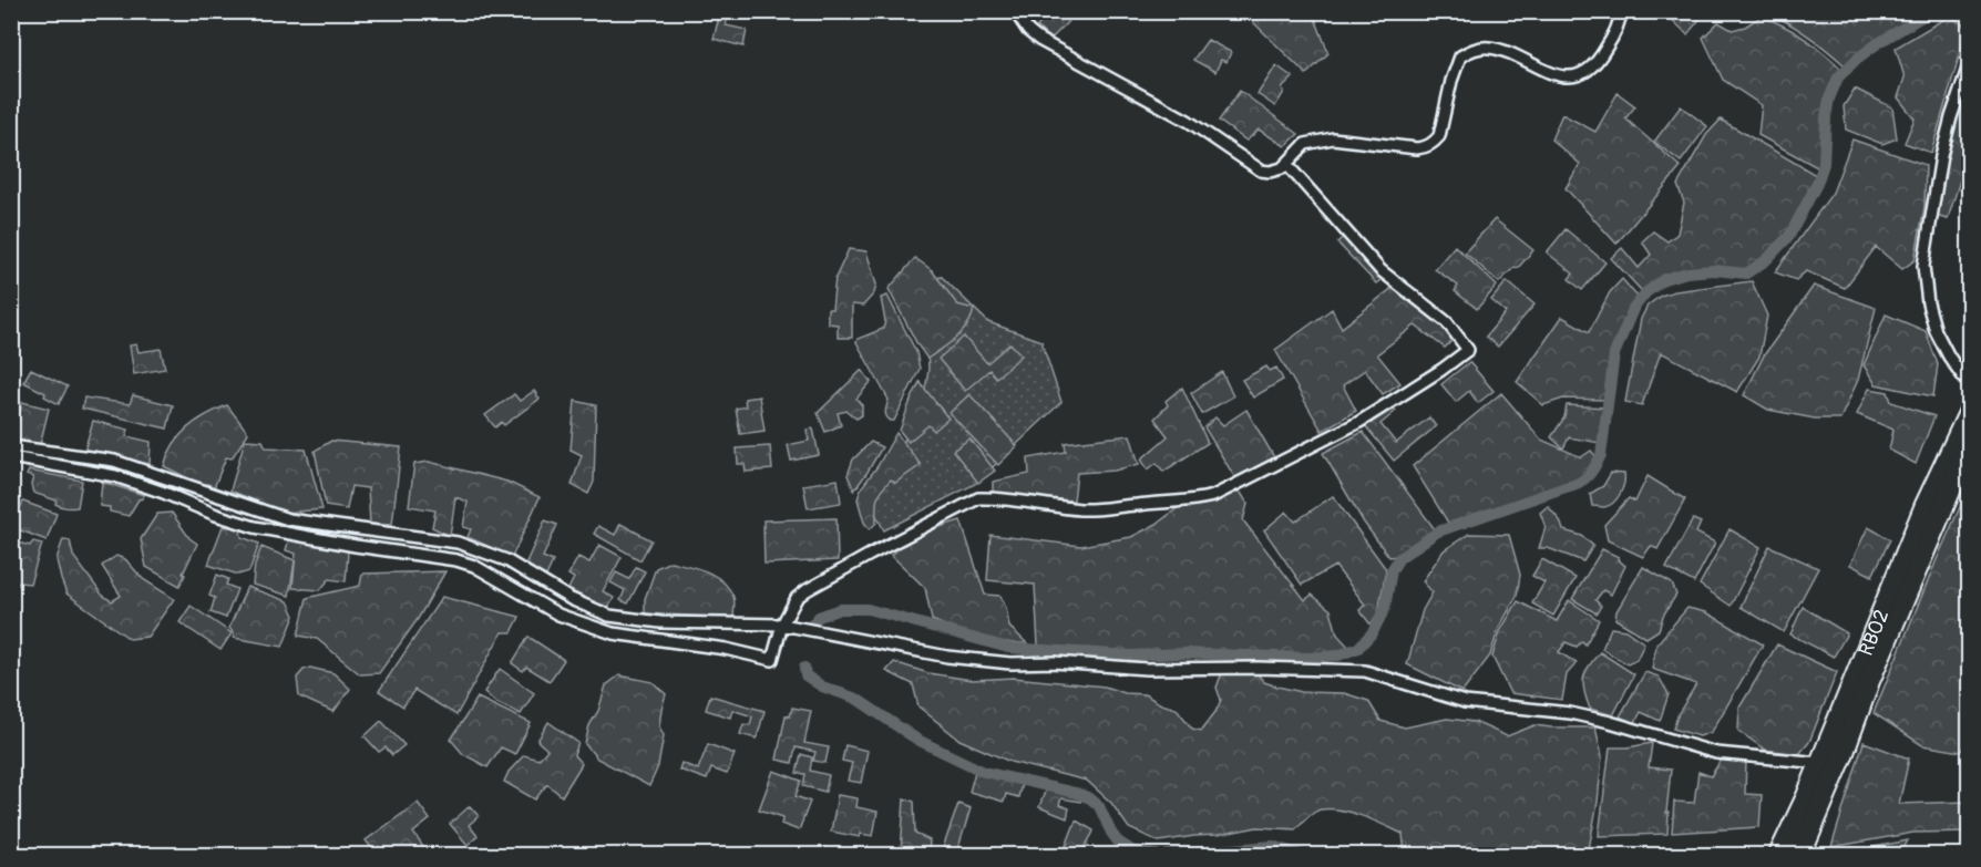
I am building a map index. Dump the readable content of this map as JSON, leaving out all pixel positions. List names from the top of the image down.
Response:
{
  "streets": {
    "highway": ["RB02"]
  }
}
